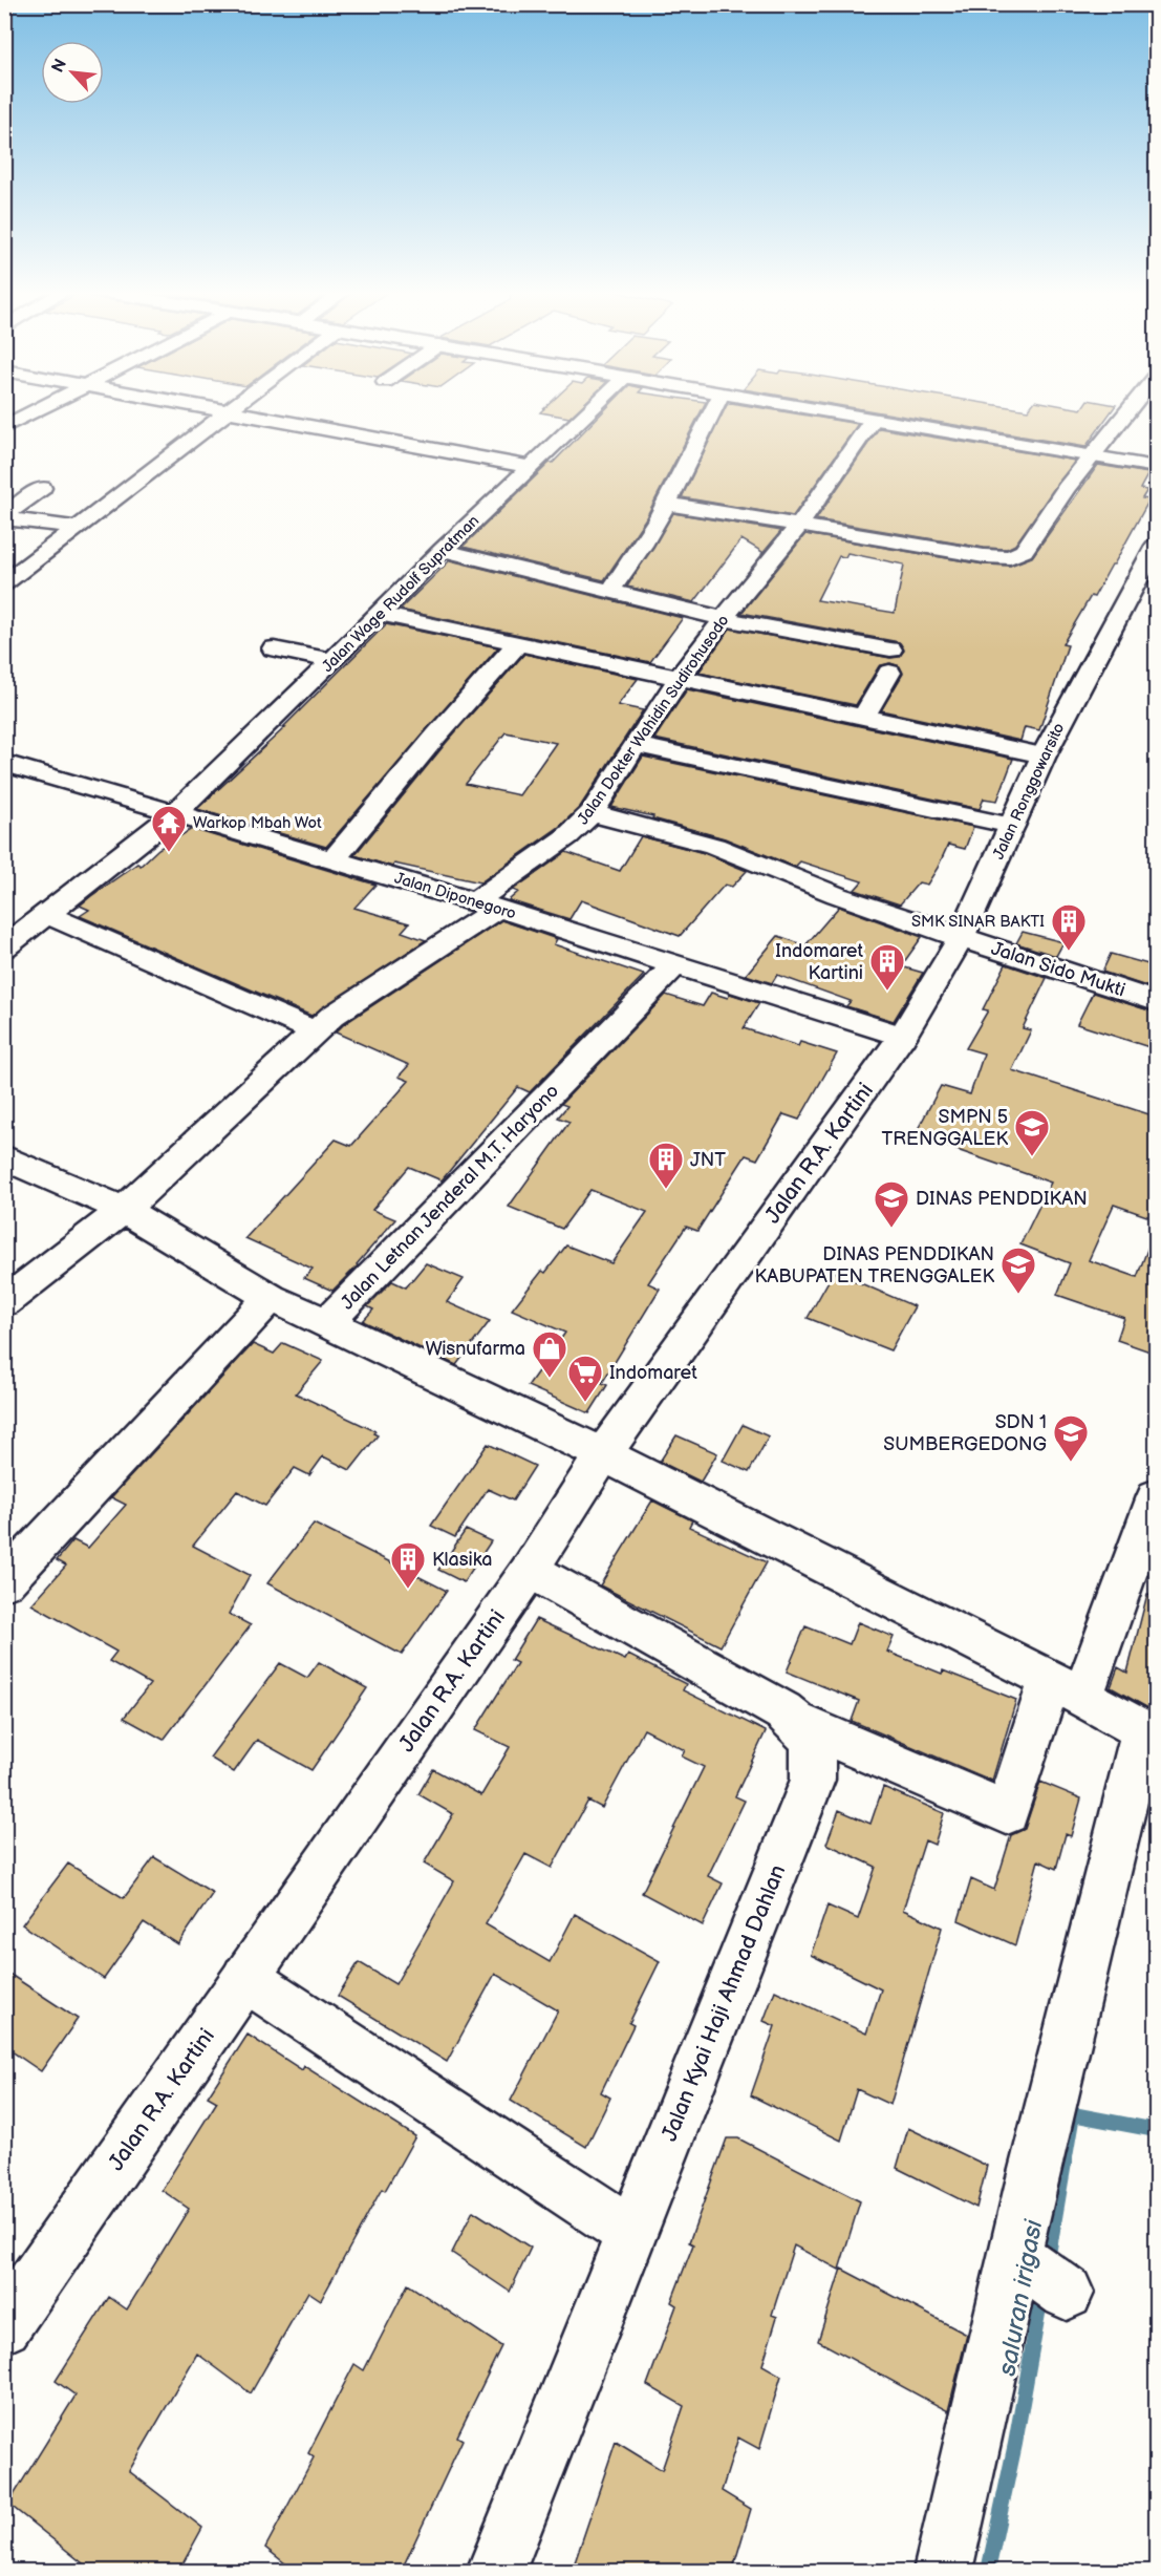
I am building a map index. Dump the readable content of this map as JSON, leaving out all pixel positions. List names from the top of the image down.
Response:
{
  "streets": {
    "street": [
      "Jalan Wage Rudolf Supratman",
      "Jalan Dokter Wahidin Sudirohusodo",
      "Jalan Ronggowarsito",
      "Jalan Diponegoro",
      "Jalan Sido Mukti",
      "Jalan R.A. Kartini",
      "Jalan Letnan Jenderal M.T. Haryono",
      "Jalan Kyai Haji Ahmad Dahlan"
    ]
  },
  "crossings": [
    ["Jalan Wage Rudolf Supratman", "Jalan Diponegoro"],
    ["Jalan Dokter Wahidin Sudirohusodo", "Jalan Diponegoro"],
    ["Jalan Dokter Wahidin Sudirohusodo", "Jalan Sido Mukti"],
    ["Jalan Dokter Wahidin Sudirohusodo", "Jalan Letnan Jenderal M.T. Haryono"],
    ["Jalan Ronggowarsito", "Jalan Diponegoro"],
    ["Jalan Ronggowarsito", "Jalan Sido Mukti"],
    ["Jalan Ronggowarsito", "Jalan R.A. Kartini"],
    ["Jalan Diponegoro", "Jalan R.A. Kartini"],
    ["Jalan Diponegoro", "Jalan Letnan Jenderal M.T. Haryono"],
    ["Jalan R.A. Kartini", "Jalan Kyai Haji Ahmad Dahlan"]
  ],
  "water": ["saluran irigasi"],
  "places": {
    "temple": ["Warkop Mbah Wot"],
    "building": [
      "SMK SINAR BAKTI",
      "Indomaret Kartini",
      "JNT",
      "Klasika"
    ],
    "school or university": [
      "SMPN 5 TRENGGALEK",
      "DINAS PENDDIKAN",
      "DINAS PENDDIKAN KABUPATEN TRENGGALEK",
      "SDN 1 SUMBERGEDONG"
    ],
    "shop": ["Wisnufarma"],
    "supermarket": ["Indomaret"]
  },
  "north": "top left"
}
